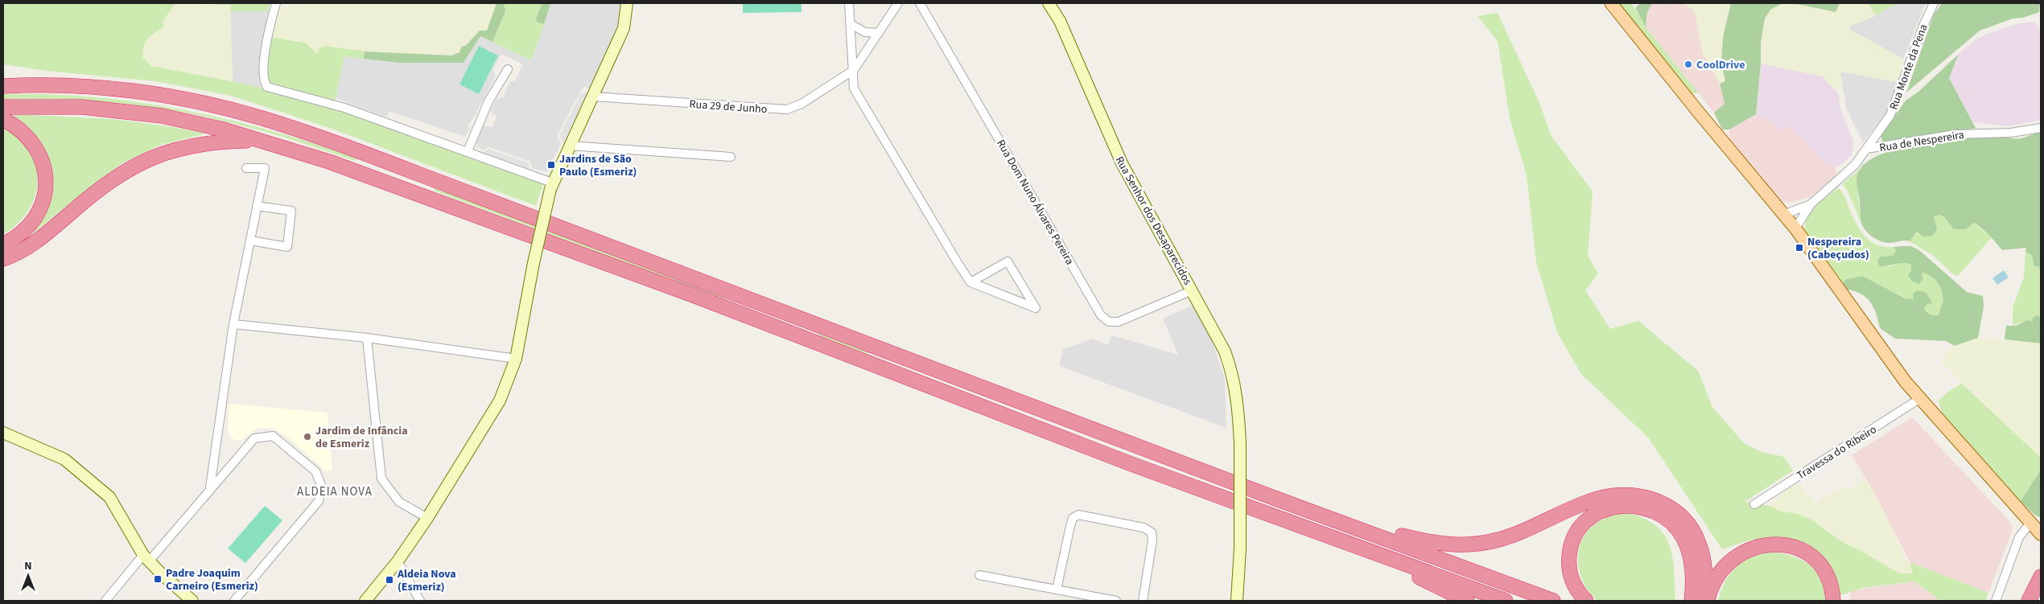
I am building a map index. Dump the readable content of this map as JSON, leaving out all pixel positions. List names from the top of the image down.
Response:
{
  "streets": {
    "street": [
      "Rua Monte da Pena",
      "Rua 29 de Junho",
      "Rua de Nespereira",
      "Rua Dom Nuno Álvares Pereira",
      "Rua Senhor dos Desaparecidos",
      "Travessa do Ribeiro"
    ]
  },
  "crossings": [
    ["Rua Monte da Pena", "Rua de Nespereira"],
    ["Rua Dom Nuno Álvares Pereira", "Rua Senhor dos Desaparecidos"]
  ],
  "districts": ["ALDEIA NOVA"],
  "places": {
    "other": ["CoolDrive", "Jardim de Infância de Esmeriz"],
    "transit": [
      "Jardins de São Paulo (Esmeriz)",
      "Nespereira (Cabeçudos)",
      "Padre Joaquim Carneiro (Esmeriz)",
      "Aldeia Nova (Esmeriz)"
    ]
  },
  "north": "top"
}
